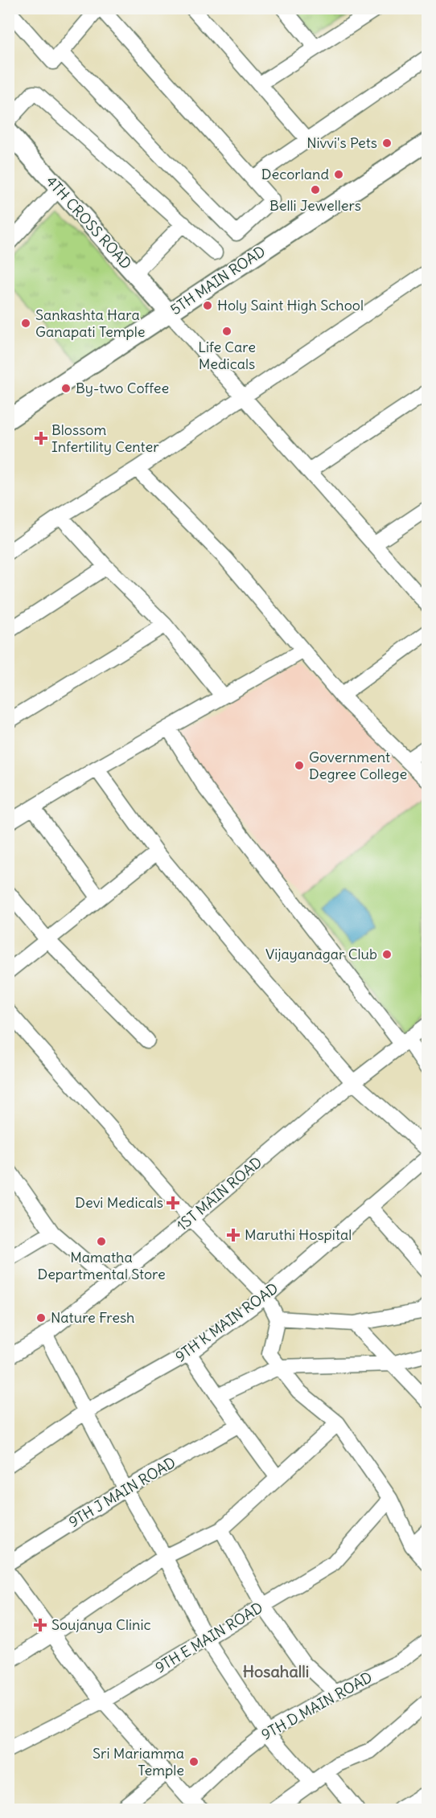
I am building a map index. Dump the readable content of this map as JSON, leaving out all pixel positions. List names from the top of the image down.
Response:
{
  "streets": {
    "main road": ["4TH CROSS ROAD", "5TH MAIN ROAD"],
    "street": [
      "1ST MAIN ROAD",
      "9TH K MAIN ROAD",
      "9TH J MAIN ROAD",
      "9TH E MAIN ROAD",
      "9TH D MAIN ROAD"
    ]
  },
  "crossings": [
    ["4TH CROSS ROAD", "5TH MAIN ROAD"]
  ],
  "districts": ["Hosahalli"],
  "places": {
    "other": [
      "Nivvi's Pets",
      "Decorland",
      "Belli Jewellers",
      "Holy Saint High School",
      "Sankashta Hara Ganapati Temple",
      "Life Care Medicals",
      "By-two Coffee",
      "Government Degree College",
      "Vijayanagar Club",
      "Mamatha Departmental Store",
      "Nature Fresh",
      "Sri Mariamma Temple"
    ],
    "health": [
      "Blossom Infertility Center",
      "Devi Medicals",
      "Maruthi Hospital",
      "Soujanya Clinic"
    ]
  }
}
